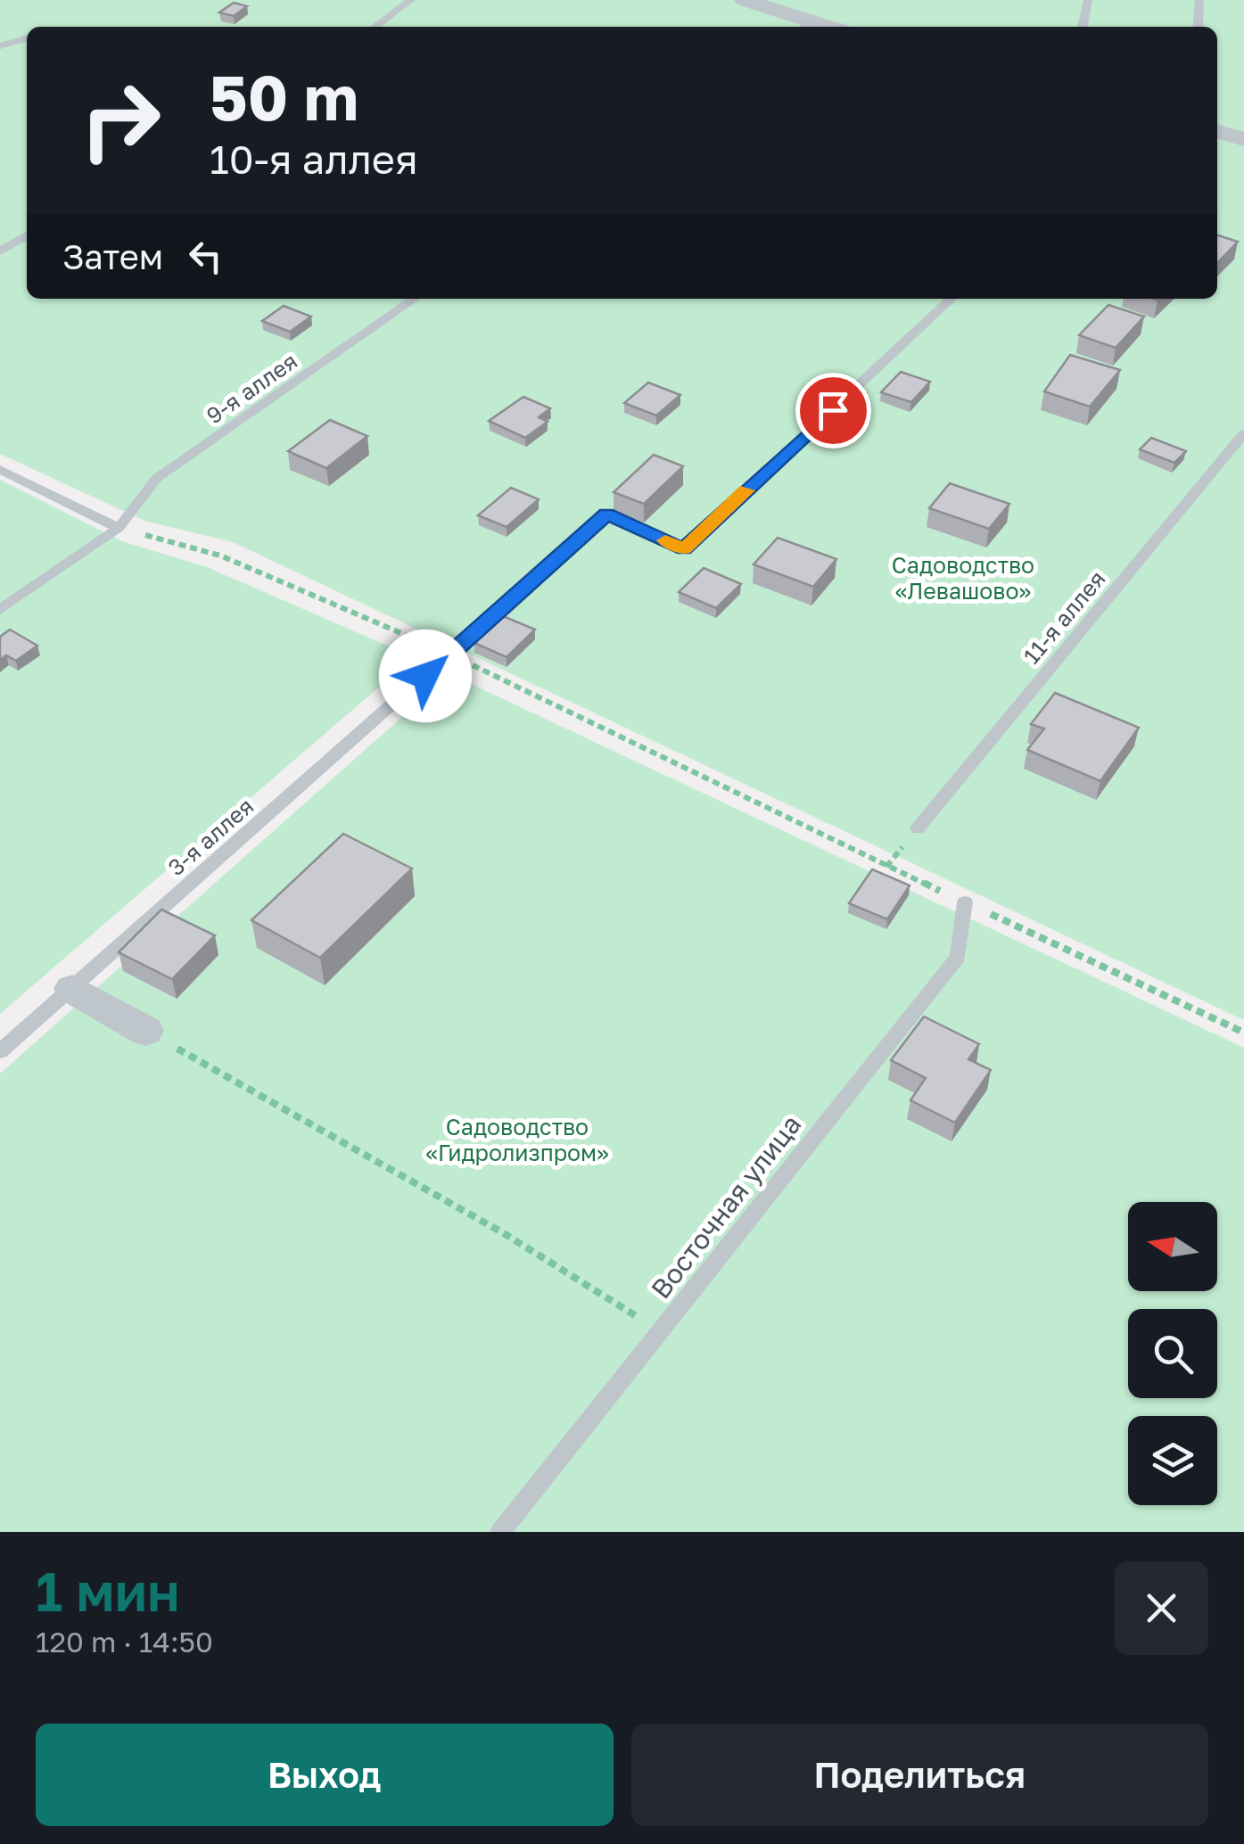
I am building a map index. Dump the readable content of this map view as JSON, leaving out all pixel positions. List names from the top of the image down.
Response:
{
  "streets": {
    "lane": [
      "9-я аллея",
      "11-я аллея",
      "3-я аллея",
      "Восточная улица"
    ]
  },
  "parks": ["Садоводство «Левашово»", "Садоводство «Гидролизпром»"],
  "north": "left",
  "page": {
    "turn": ["50 m", "10-я аллея"],
    "then": "Затем",
    "heading": ["1 мин", "120 m · 14:50"],
    "buttons": ["Выход", "Поделиться"]
  }
}
